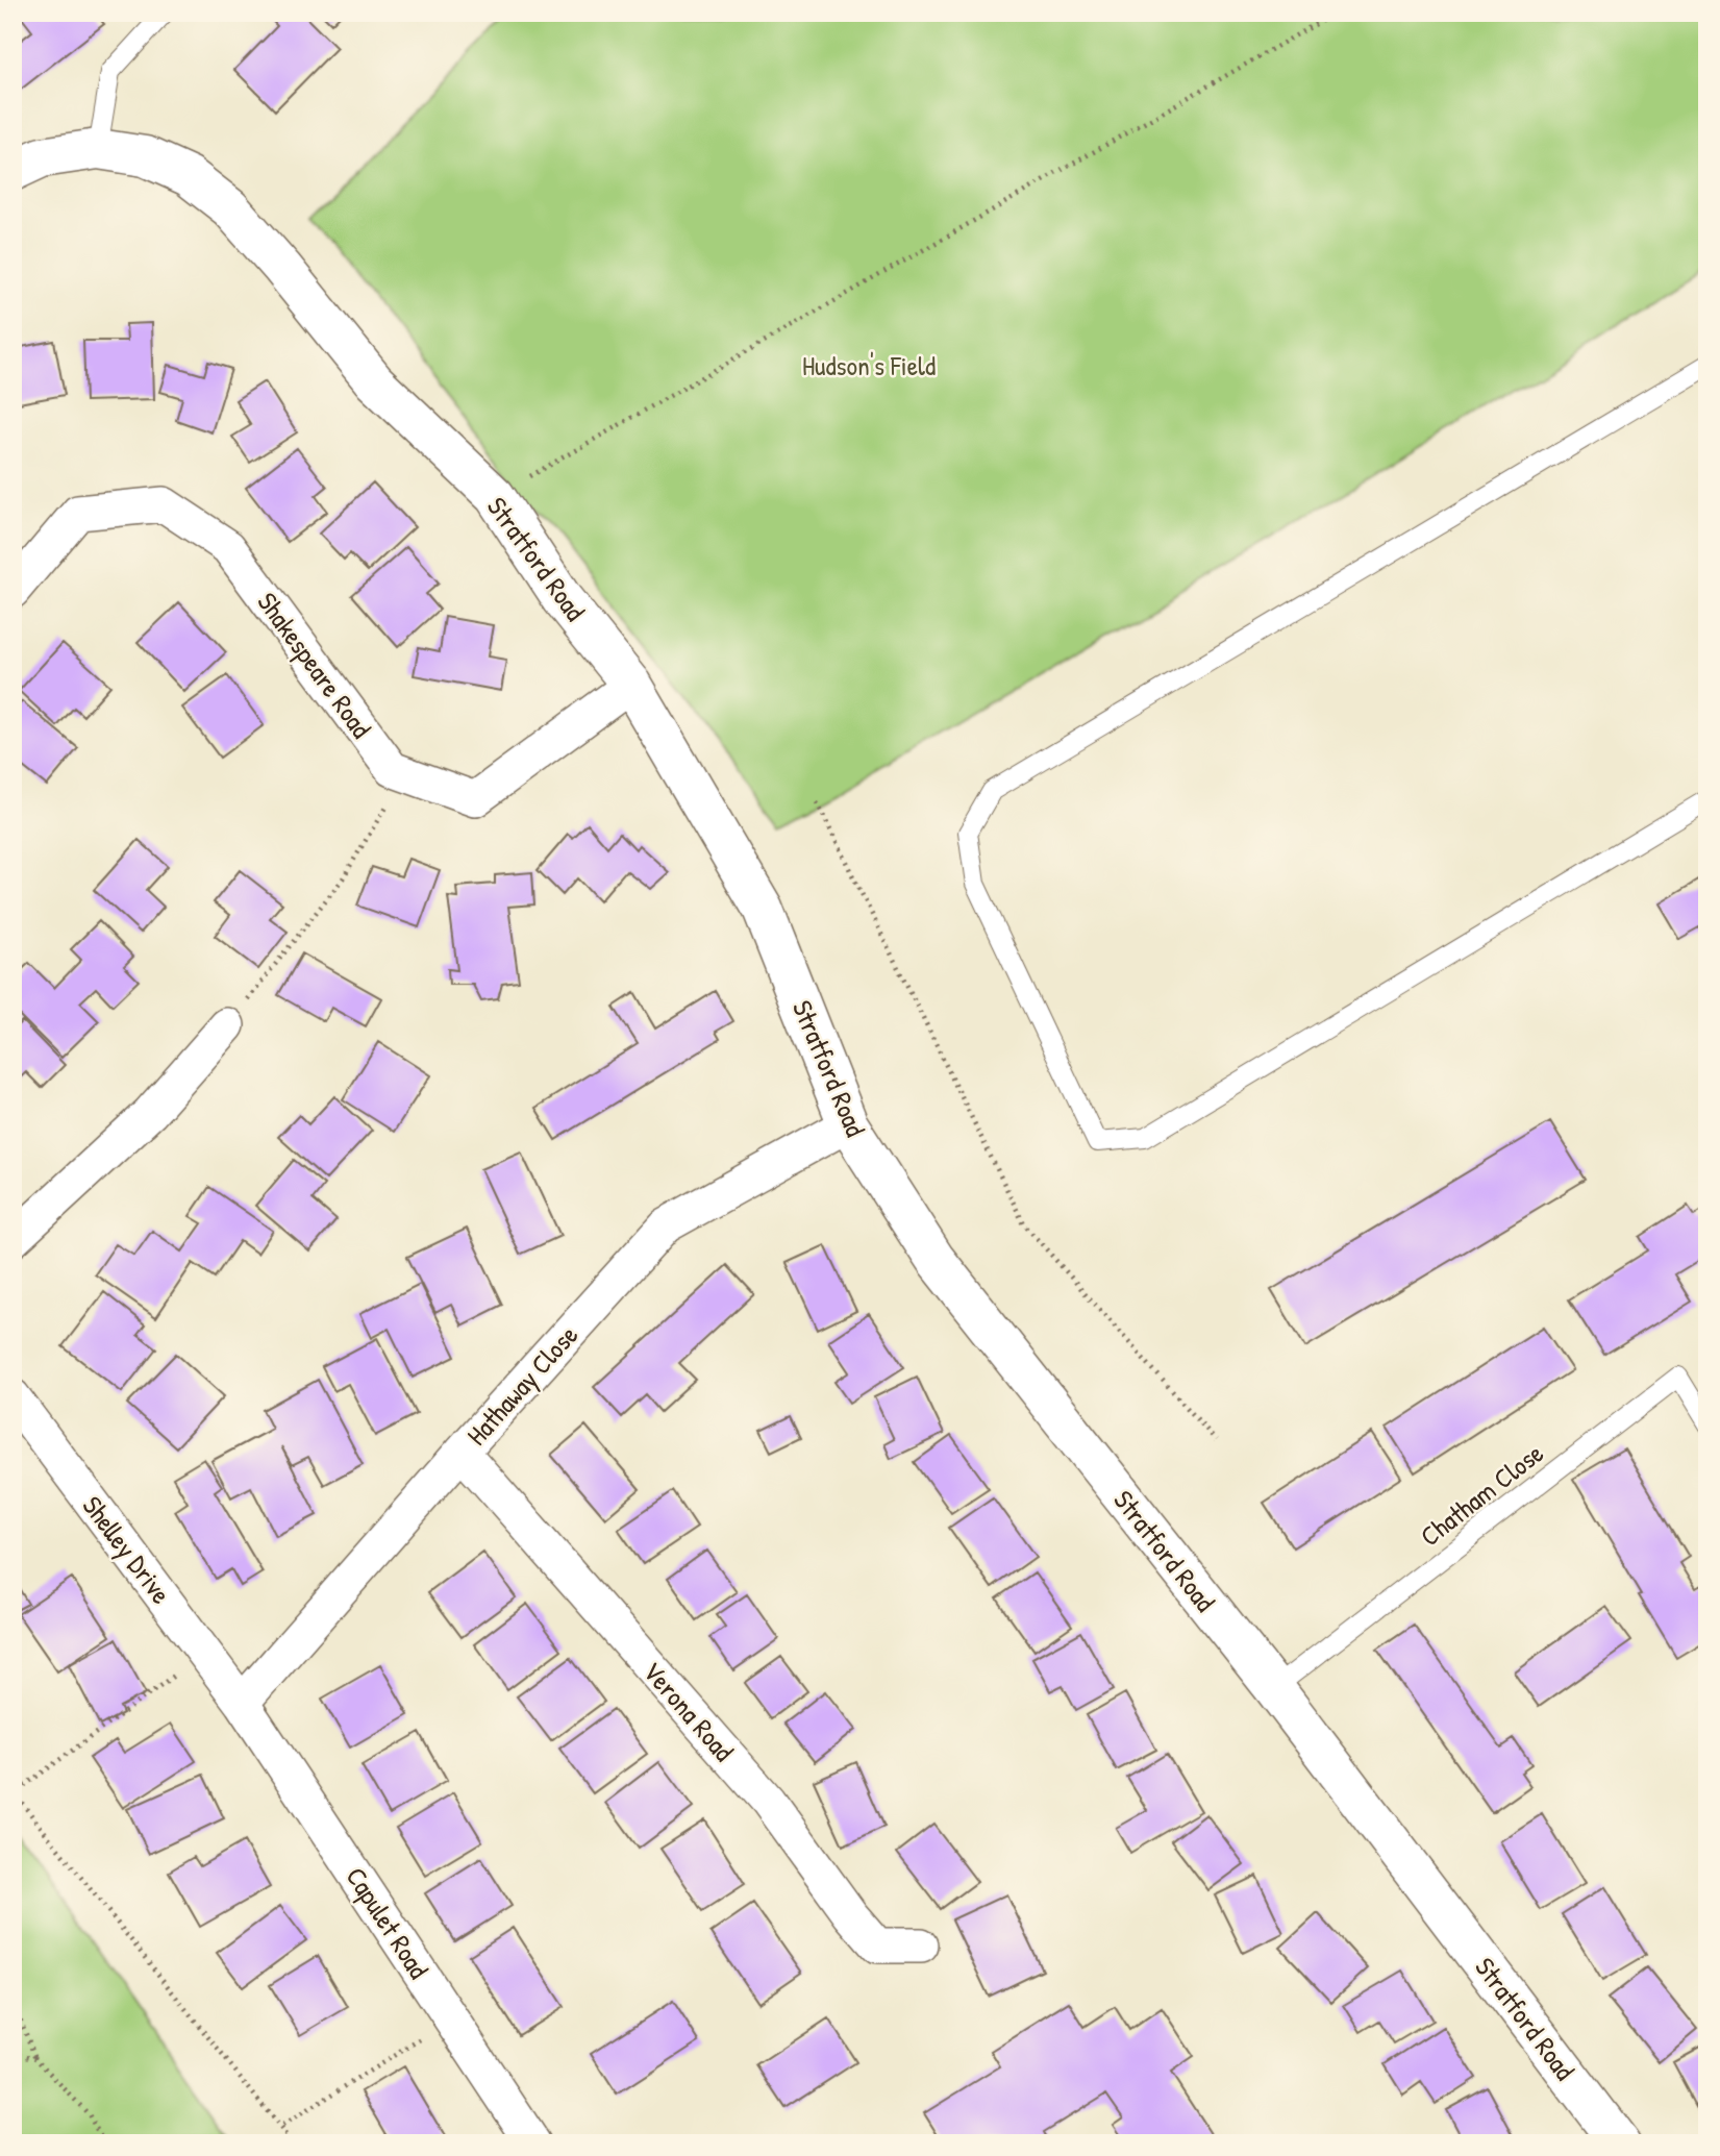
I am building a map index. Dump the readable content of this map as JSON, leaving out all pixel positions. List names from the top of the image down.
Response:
{
  "streets": {
    "street": [
      "Stratford Road",
      "Shakespeare Road",
      "Hathaway Close",
      "Shelley Drive",
      "Verona Road",
      "Capulet Road"
    ],
    "lane": ["Chatham Close"]
  },
  "crossings": [
    ["Stratford Road", "Shakespeare Road"],
    ["Stratford Road", "Hathaway Close"],
    ["Stratford Road", "Chatham Close"],
    ["Hathaway Close", "Shelley Drive"],
    ["Hathaway Close", "Verona Road"],
    ["Hathaway Close", "Capulet Road"],
    ["Shelley Drive", "Capulet Road"]
  ],
  "parks": ["Hudson's Field"]
}
